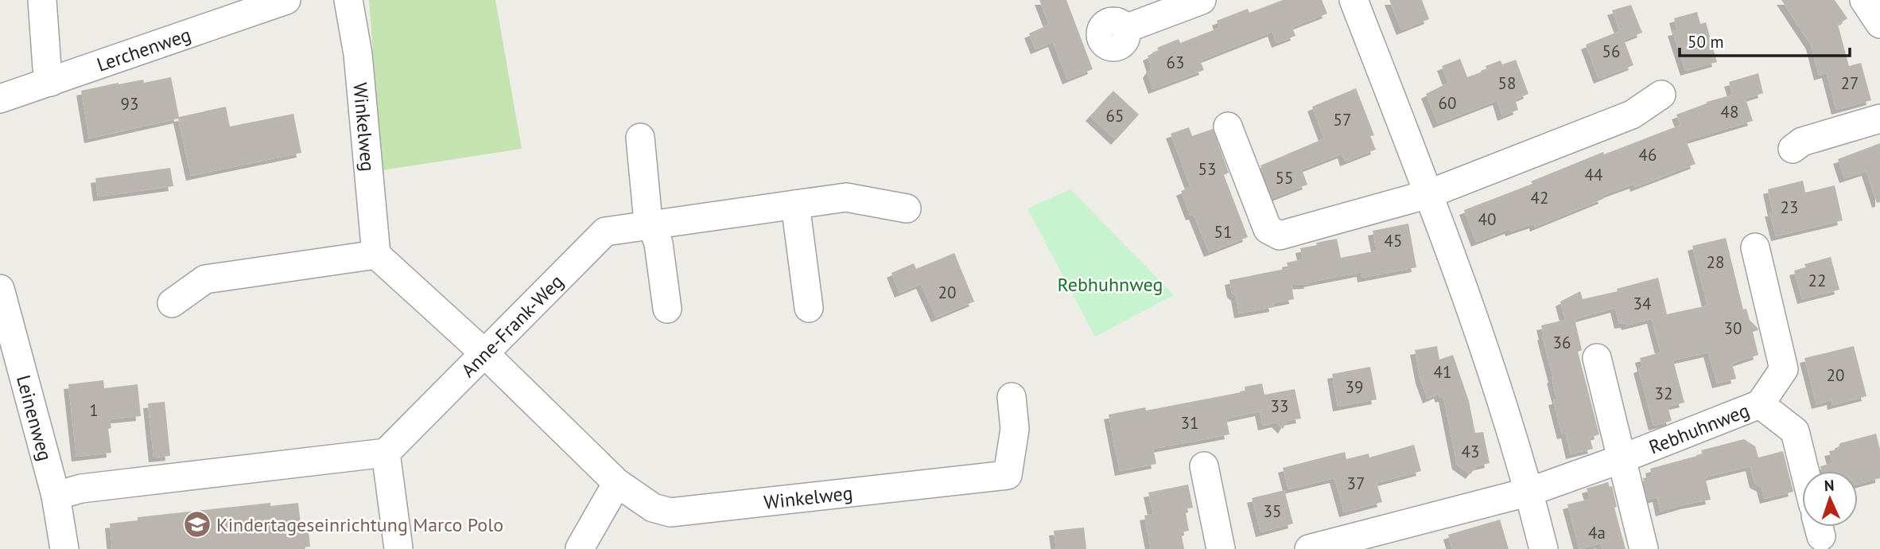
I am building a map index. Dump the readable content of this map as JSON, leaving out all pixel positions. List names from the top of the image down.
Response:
{
  "streets": {
    "street": [
      "Lerchenweg",
      "Winkelweg",
      "Anne-Frank-Weg",
      "Leinenweg",
      "Rebhuhnweg"
    ]
  },
  "crossings": [
    ["Winkelweg", "Anne-Frank-Weg"]
  ],
  "parks": ["Rebhuhnweg"],
  "places": {
    "school or university": ["Kindertageseinrichtung Marco Polo"]
  },
  "house_numbers": [
    "56",
    "63",
    "58",
    "27",
    "60",
    "93",
    "48",
    "65",
    "57",
    "46",
    "53",
    "44",
    "55",
    "42",
    "23",
    "40",
    "51",
    "45",
    "28",
    "22",
    "20",
    "34",
    "30",
    "36",
    "41",
    "20",
    "39",
    "32",
    "33",
    "1",
    "31",
    "43",
    "37",
    "35",
    "4a"
  ],
  "scale_bar": "50 m",
  "north": "top"
}
